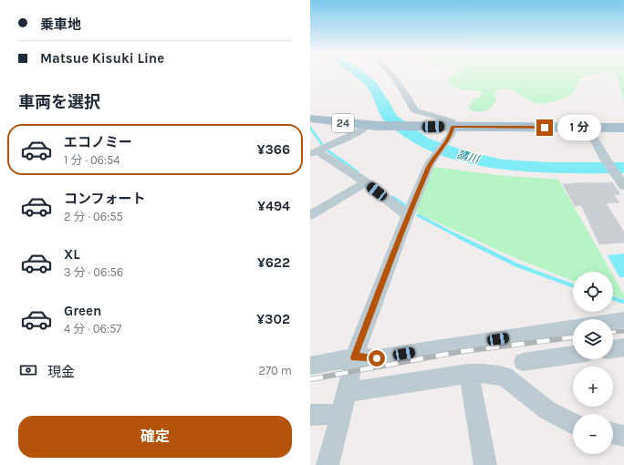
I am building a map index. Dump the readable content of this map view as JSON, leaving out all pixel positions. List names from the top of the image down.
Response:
{
  "streets": {
    "main road": ["24"]
  },
  "water": ["請川"],
  "page": {
    "banner": ["乗車地", "Matsue Kisuki Line"],
    "heading": "車両を選択",
    "bubble": "1 分",
    "list": [
      {
        "name": "エコノミー",
        "note": "1 分 · 06:54",
        "value": "¥366"
      },
      {
        "name": "コンフォート",
        "note": "2 分 · 06:55",
        "value": "¥494"
      },
      {
        "name": "XL",
        "note": "3 分 · 06:56",
        "value": "¥622"
      },
      {
        "name": "Green",
        "note": "4 分 · 06:57",
        "value": "¥302"
      }
    ],
    "map_buttons": ["+", "−"],
    "pay": ["現金", "270 m"],
    "buttons": "確定"
  }
}
